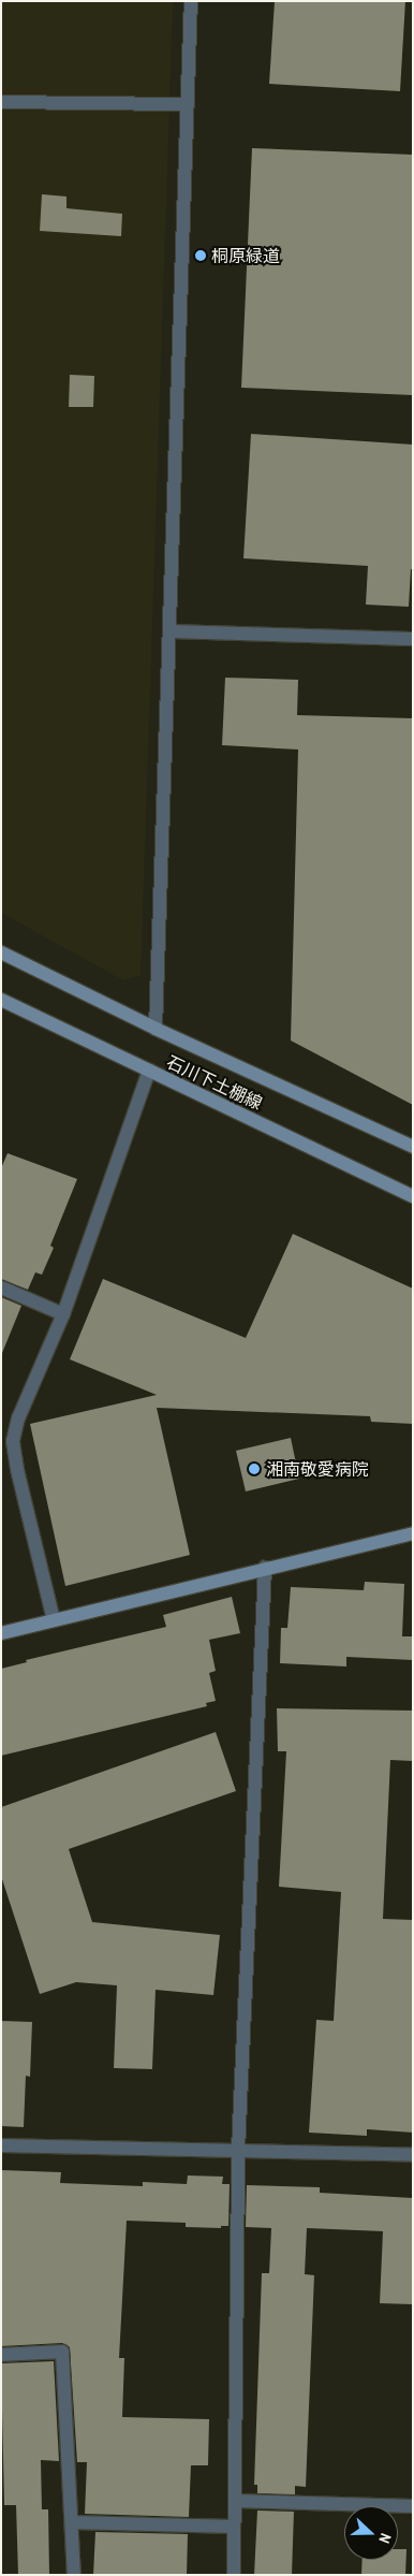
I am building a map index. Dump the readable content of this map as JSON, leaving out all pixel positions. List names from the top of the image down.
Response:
{
  "streets": {
    "street": ["石川下土棚線"]
  },
  "places": ["桐原緑道", "湘南敬愛病院"],
  "north": "right"
}
